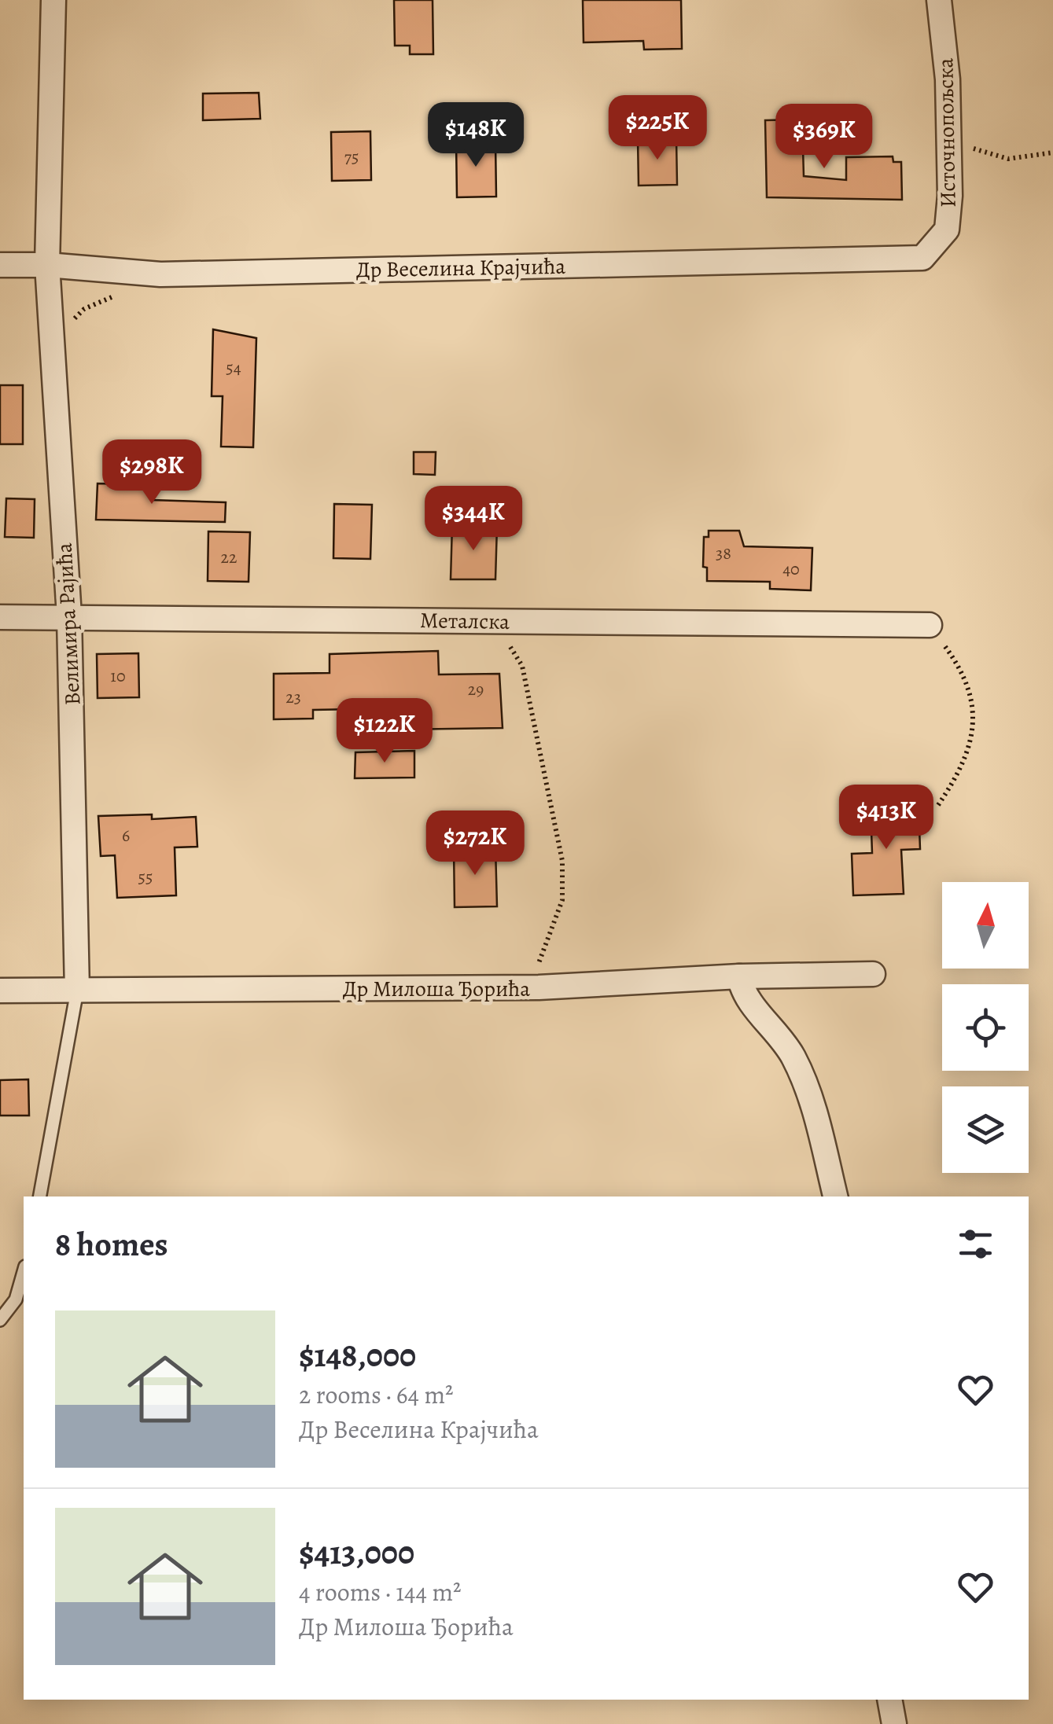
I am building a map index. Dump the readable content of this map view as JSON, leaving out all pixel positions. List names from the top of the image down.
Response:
{
  "streets": {
    "street": [
      "Источнопољска",
      "Др Веселина Крајчића",
      "Металска",
      "Велимира Рајића",
      "Др Милоша Ђорића"
    ]
  },
  "crossings": [
    ["Источнопољска", "Др Веселина Крајчића"],
    ["Др Веселина Крајчића", "Велимира Рајића"],
    ["Металска", "Велимира Рајића"],
    ["Велимира Рајића", "Др Милоша Ђорића"]
  ],
  "house_numbers": [
    "75",
    "54",
    "38",
    "22",
    "40",
    "10",
    "29",
    "23",
    "6",
    "55"
  ],
  "north": "top",
  "page": {
    "price": [
      "$225K",
      "$148K",
      "$369K",
      "$298K",
      "$344K",
      "$122K",
      "$413K",
      "$272K"
    ],
    "heading": "8 homes",
    "list": [
      {
        "name": "$148,000",
        "note": "2 rooms · 64 m² · Др Веселина Крајчића"
      },
      {
        "name": "$413,000",
        "note": "4 rooms · 144 m² · Др Милоша Ђорића"
      }
    ]
  }
}
